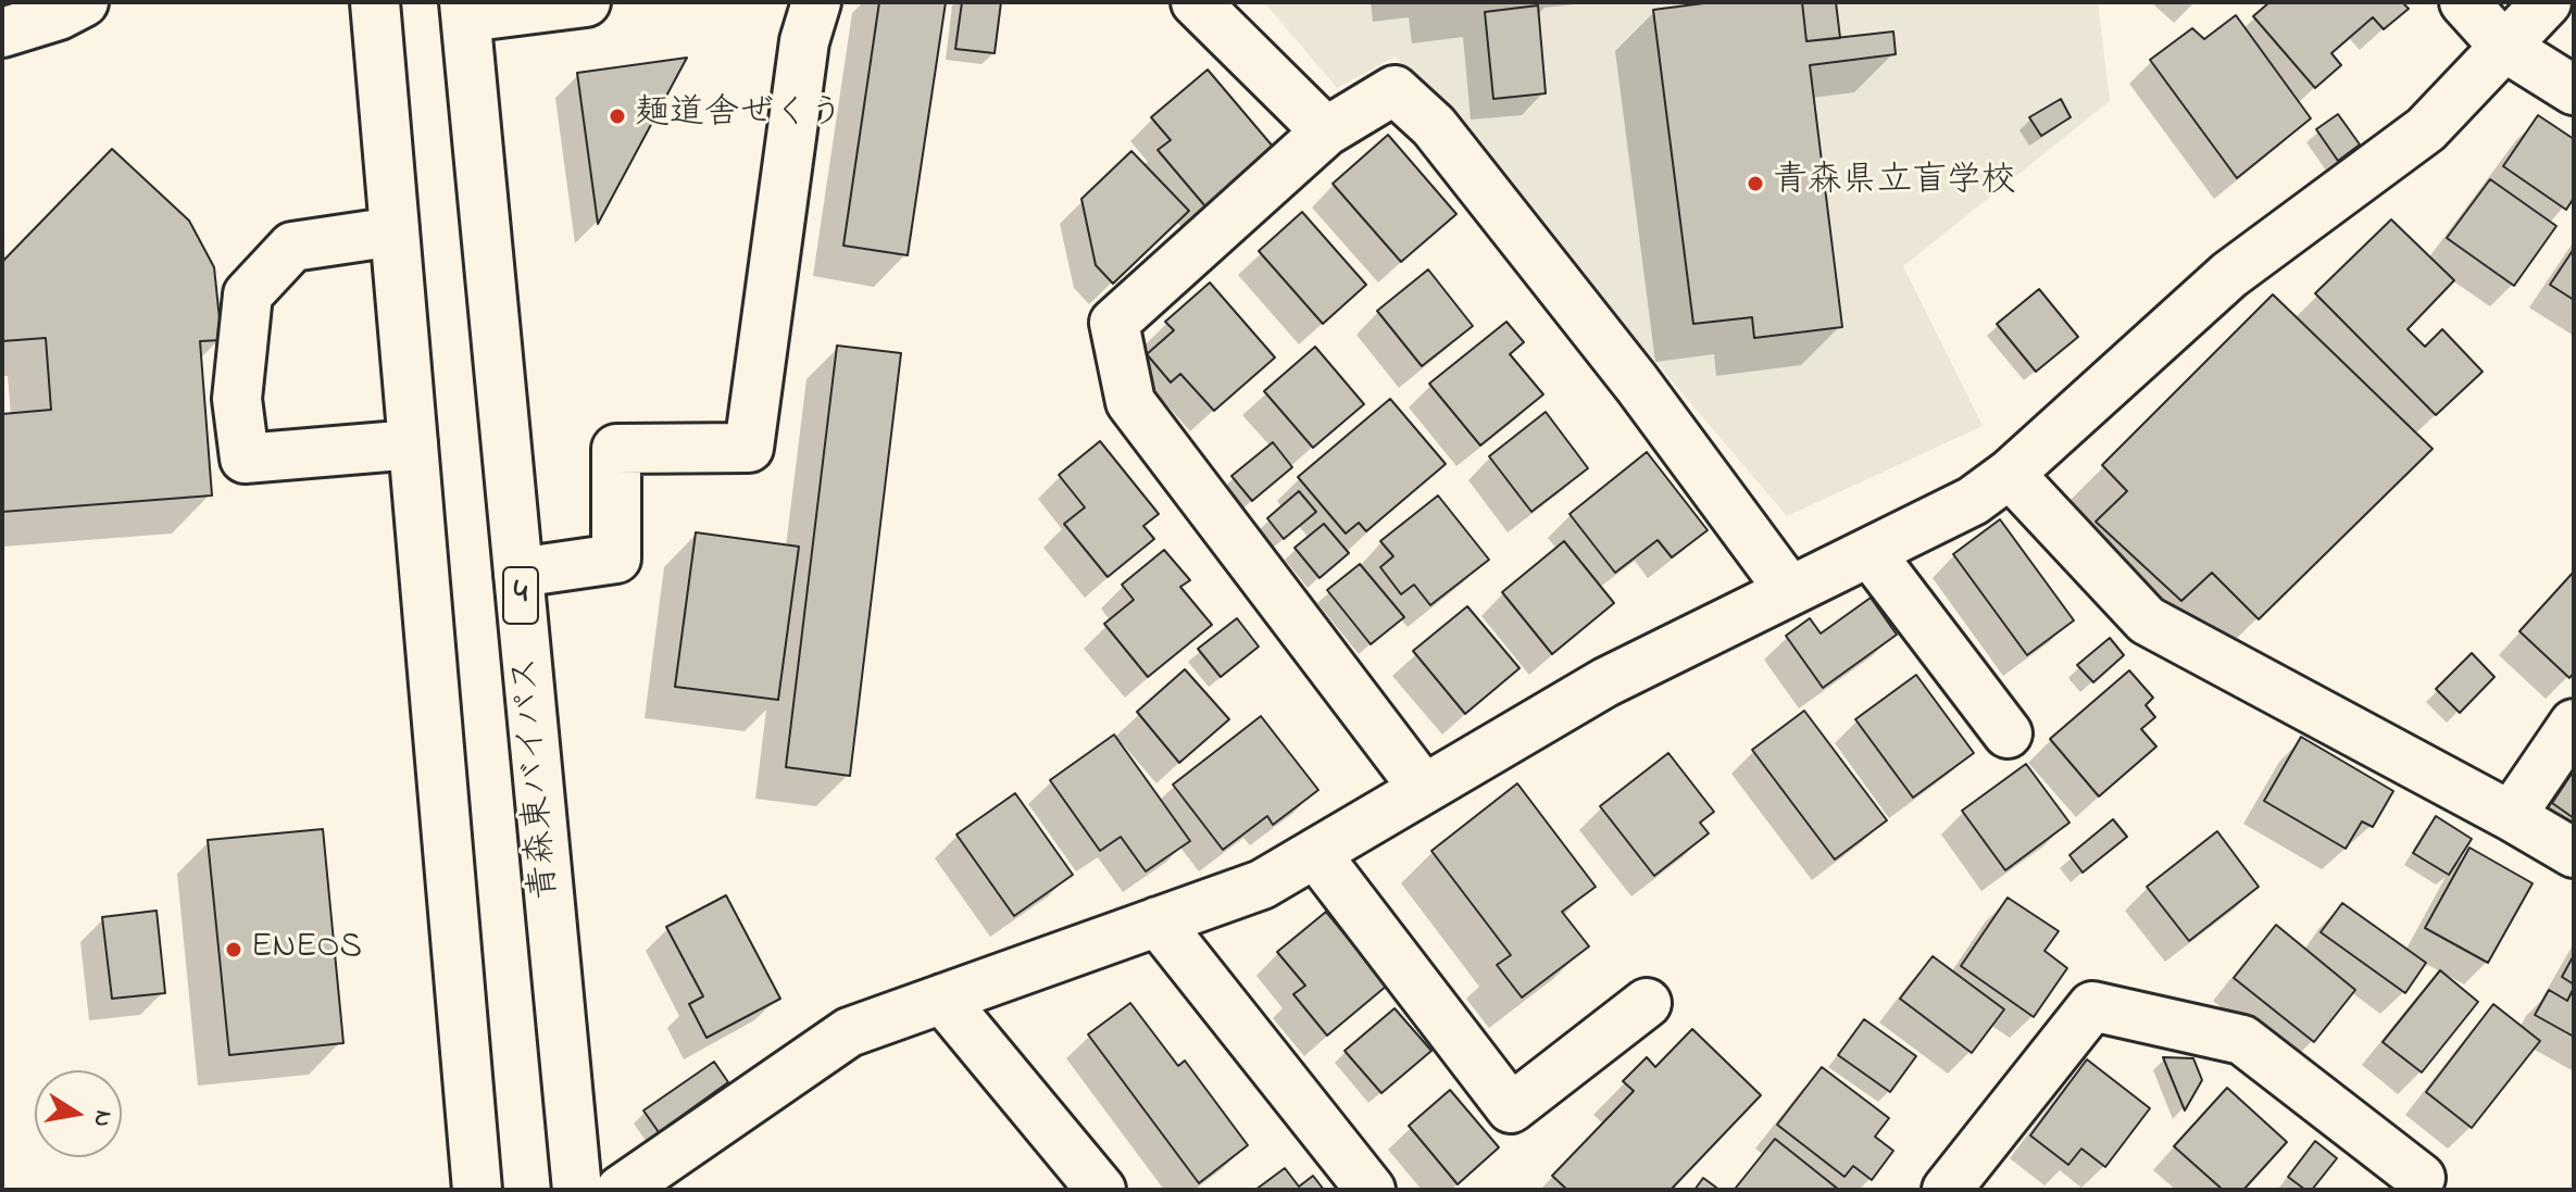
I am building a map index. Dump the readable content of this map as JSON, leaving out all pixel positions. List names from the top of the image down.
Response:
{
  "streets": {
    "main road": ["4", "青森東バイパス"]
  },
  "places": ["麺道舎ぜくう", "青森県立盲学校", "ENEOS"],
  "north": "right"
}
